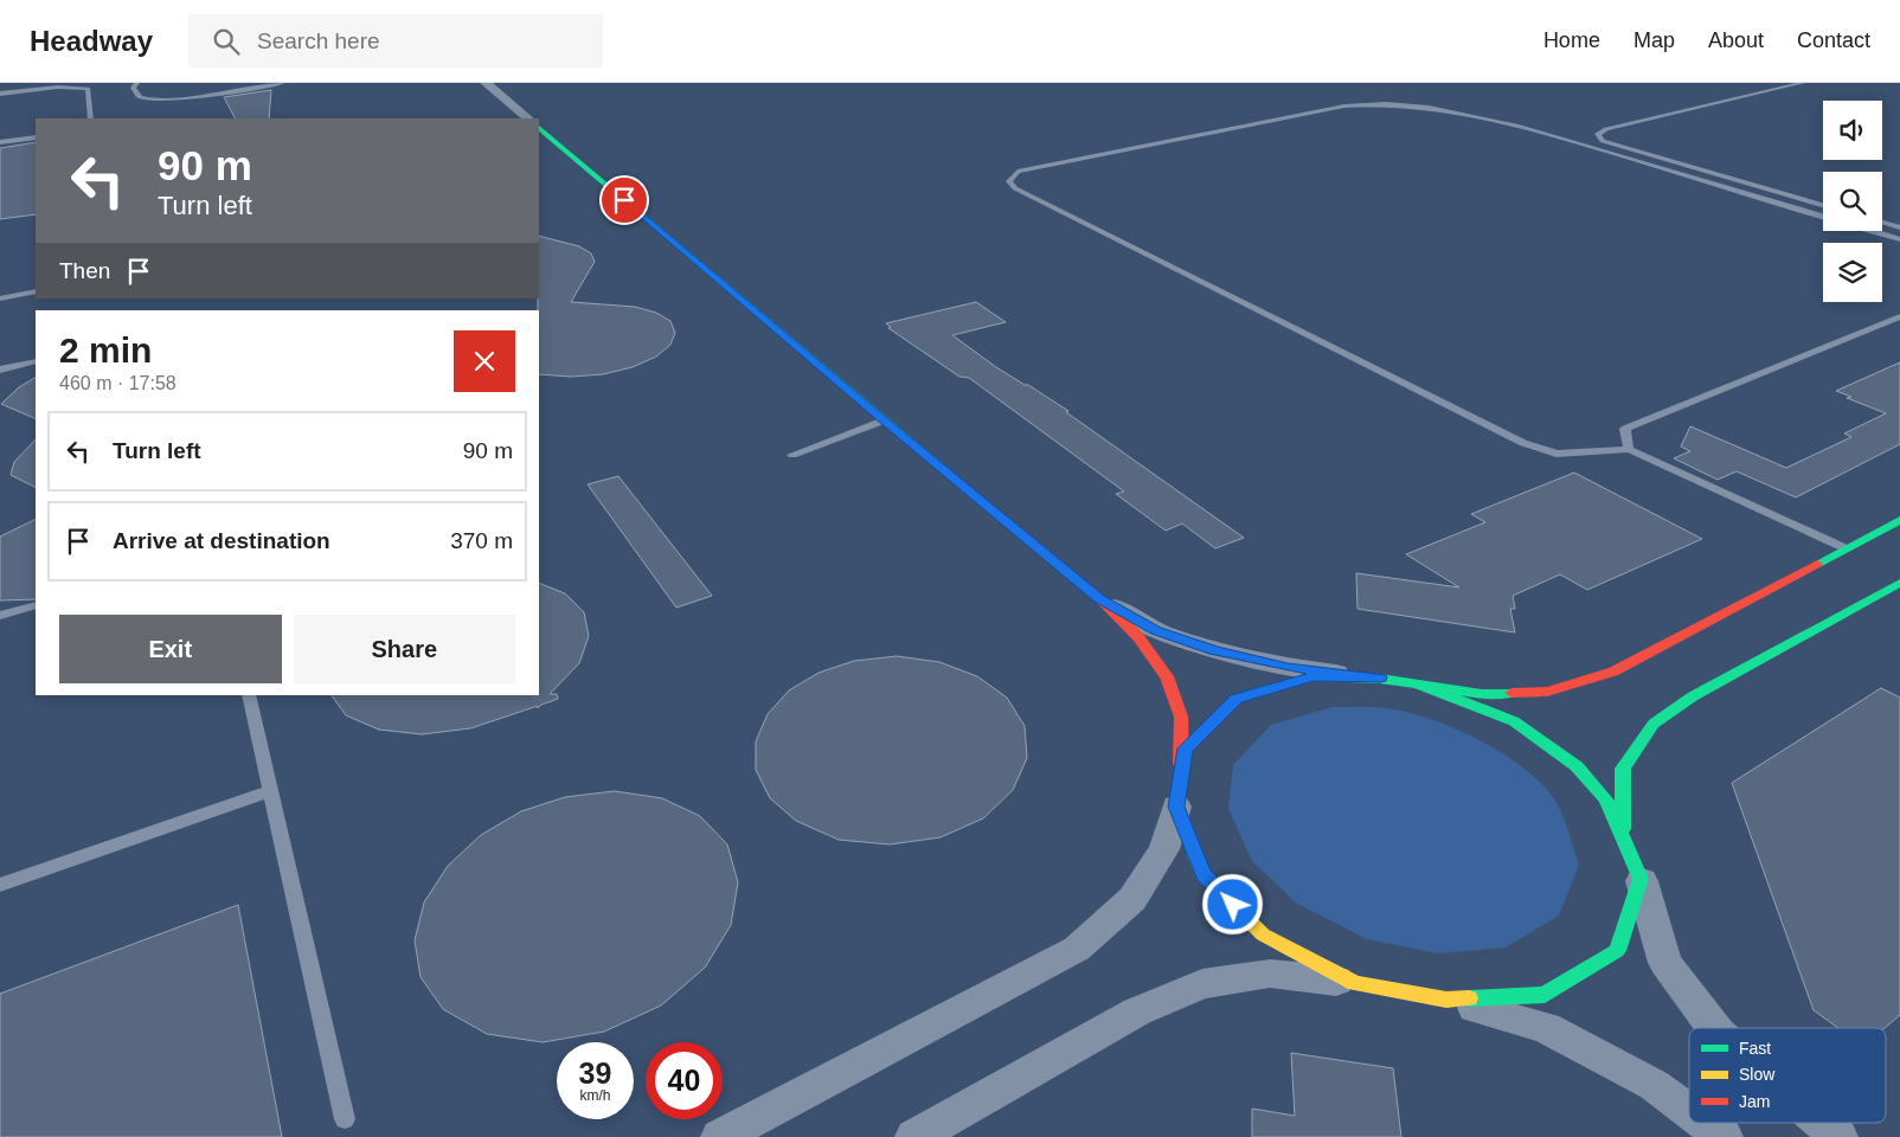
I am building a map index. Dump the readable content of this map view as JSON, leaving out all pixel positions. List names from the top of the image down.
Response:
{
  "legend": ["Fast", "Slow", "Jam"],
  "page": {
    "header": "Headway",
    "search": "Search here",
    "nav": [
      "Home",
      "Map",
      "About",
      "Contact"
    ],
    "turn": ["90 m", "Turn left"],
    "then": "Then",
    "heading": ["2 min", "460 m · 17:58"],
    "list": [
      {
        "name": "Turn left",
        "value": "90 m"
      },
      {
        "name": "Arrive at destination",
        "value": "370 m"
      }
    ],
    "buttons": ["Exit", "Share"],
    "speed": "39 km/h",
    "limit": "40"
  }
}
